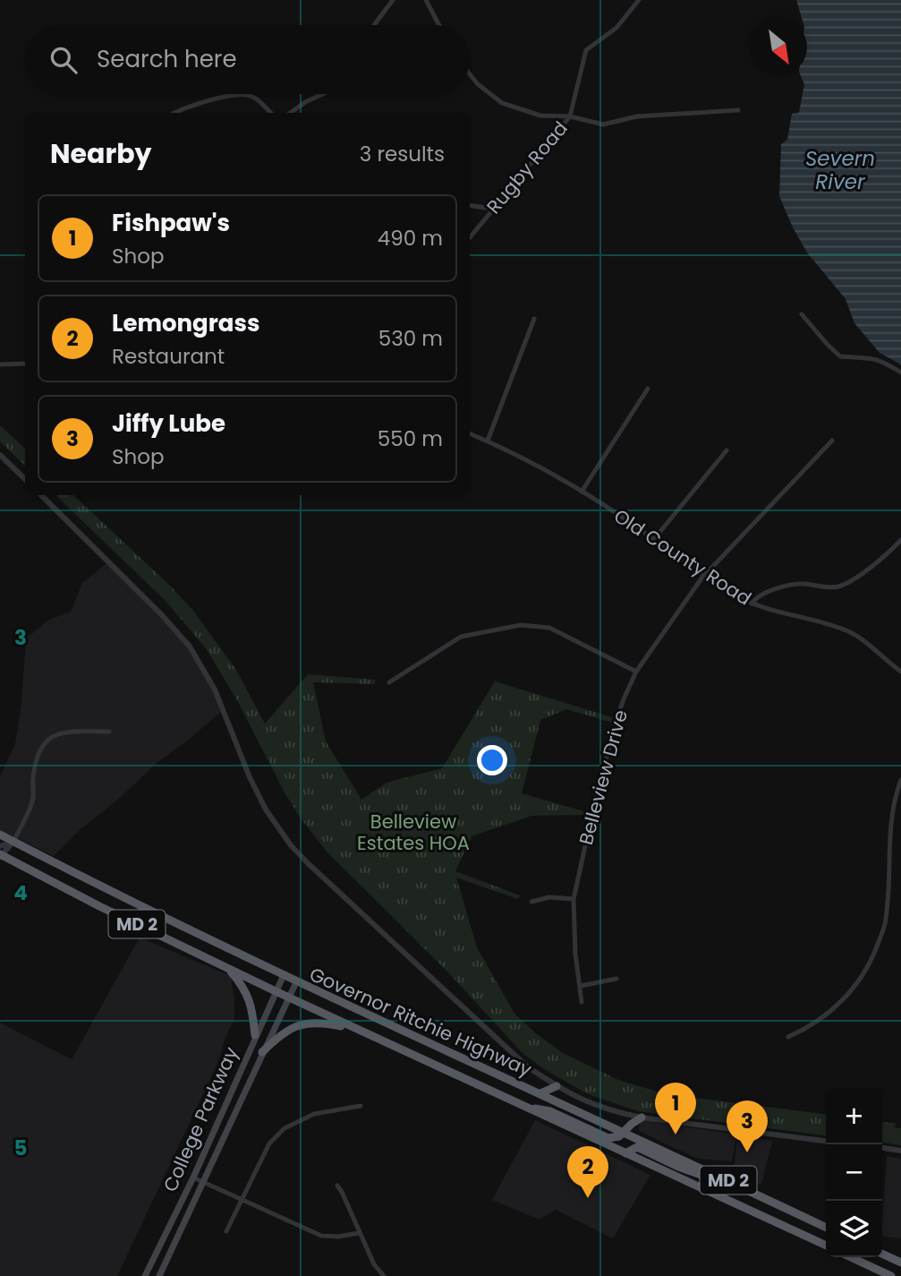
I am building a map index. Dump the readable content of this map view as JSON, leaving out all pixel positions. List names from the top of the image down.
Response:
{
  "streets": {
    "highway": ["MD 2", "Governor Ritchie Highway"],
    "main road": ["College Parkway"],
    "street": ["Rugby Road", "Old County Road", "Belleview Drive"]
  },
  "crossings": [
    ["Old County Road", "Belleview Drive"],
    ["Governor Ritchie Highway", "College Parkway"]
  ],
  "water": ["Severn River"],
  "parks": ["Belleview Estates HOA"],
  "north": "bottom right",
  "page": {
    "search": "Search here",
    "heading": ["Nearby", "3 results"],
    "list": [
      {
        "mark": "1",
        "name": "Fishpaw's",
        "note": "Shop",
        "value": "490 m"
      },
      {
        "mark": "2",
        "name": "Lemongrass",
        "note": "Restaurant",
        "value": "530 m"
      },
      {
        "mark": "3",
        "name": "Jiffy Lube",
        "note": "Shop",
        "value": "550 m"
      }
    ],
    "pins": ["1", "3", "2"],
    "map_buttons": ["+", "−"]
  },
  "grid": {
    "rows": ["3", "4", "5"]
  }
}
